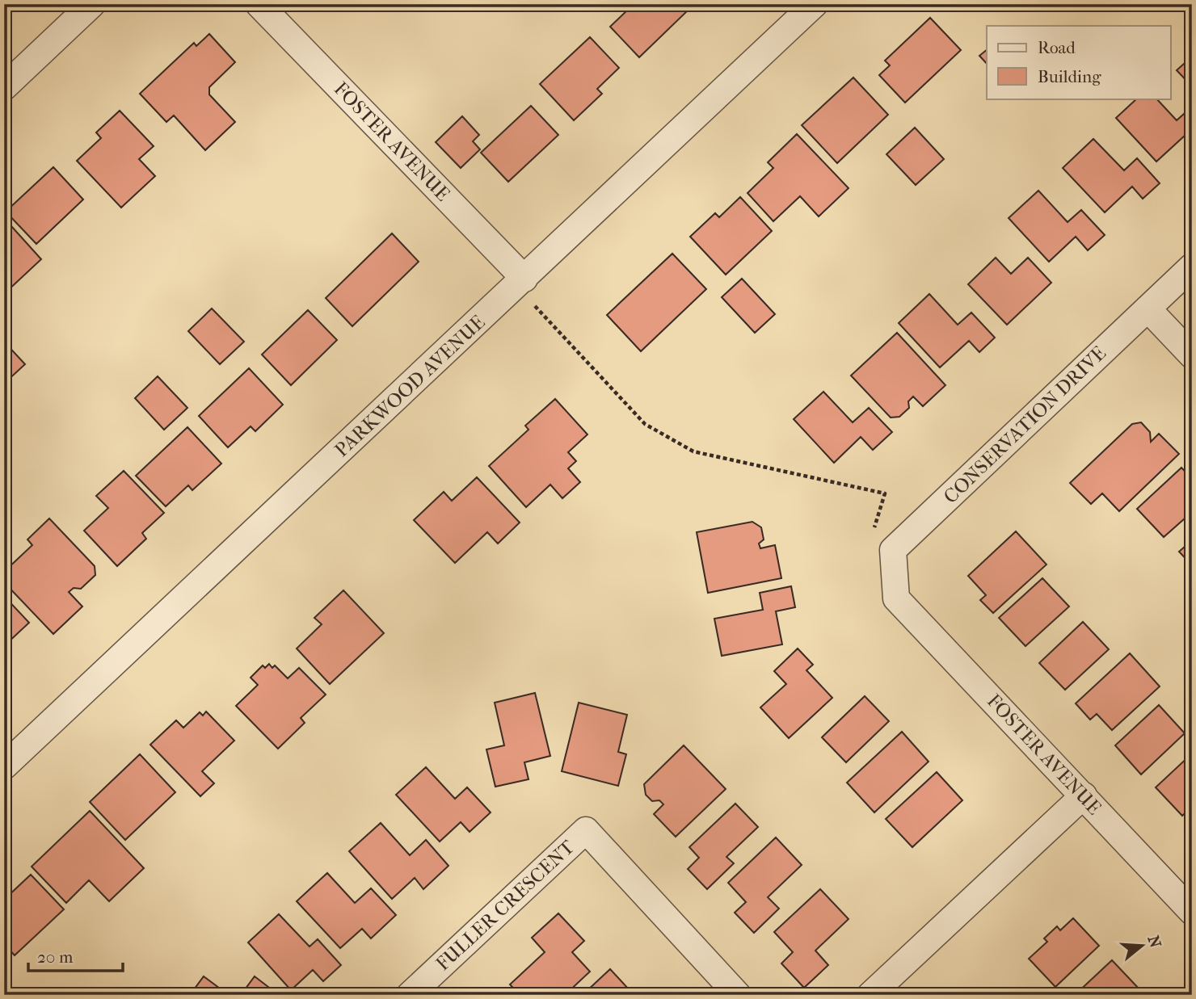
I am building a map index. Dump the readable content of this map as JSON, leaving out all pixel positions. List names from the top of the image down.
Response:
{
  "streets": {
    "street": [
      "FOSTER AVENUE",
      "PARKWOOD AVENUE",
      "CONSERVATION DRIVE",
      "FULLER CRESCENT"
    ]
  },
  "crossings": [
    ["FOSTER AVENUE", "PARKWOOD AVENUE"],
    ["FOSTER AVENUE", "CONSERVATION DRIVE"]
  ],
  "legend": ["Road", "Building"],
  "scale_bar": "20 m",
  "north": "right"
}
